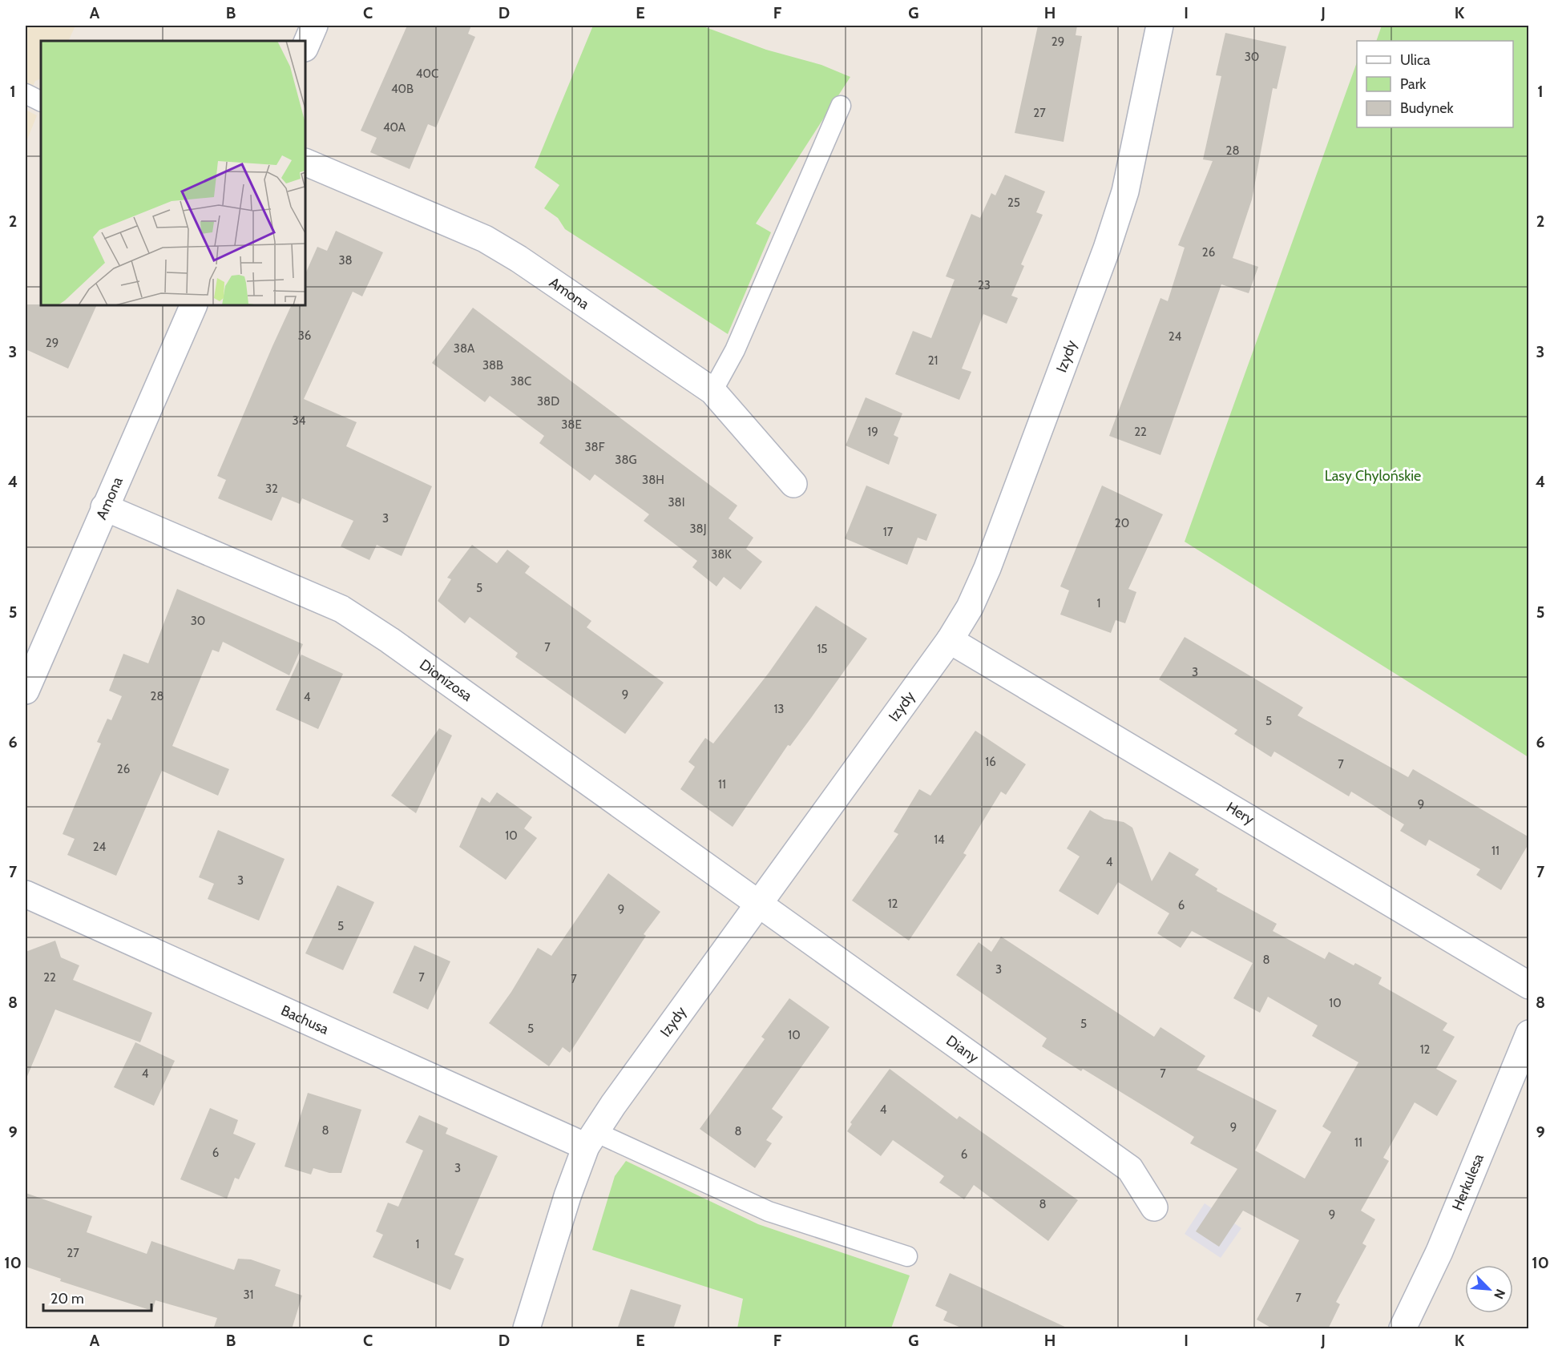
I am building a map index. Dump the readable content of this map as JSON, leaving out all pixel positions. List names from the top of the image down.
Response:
{
  "streets": {
    "street": [
      "Amona",
      "Izydy",
      "Dionizosa",
      "Hery",
      "Bachusa",
      "Diany",
      "Herkulesa"
    ]
  },
  "crossings": [
    ["Amona", "Dionizosa"],
    ["Izydy", "Dionizosa"],
    ["Izydy", "Hery"],
    ["Izydy", "Bachusa"],
    ["Izydy", "Diany"],
    ["Dionizosa", "Diany"]
  ],
  "parks": ["Lasy Chylońskie"],
  "house_numbers": [
    "29",
    "30",
    "40C",
    "40B",
    "27",
    "40A",
    "28",
    "25",
    "26",
    "38",
    "23",
    "36",
    "24",
    "29",
    "38A",
    "21",
    "38B",
    "38C",
    "38D",
    "34",
    "38E",
    "19",
    "22",
    "38F",
    "38G",
    "38H",
    "32",
    "38I",
    "3",
    "20",
    "38J",
    "17",
    "38K",
    "5",
    "1",
    "30",
    "7",
    "15",
    "3",
    "9",
    "28",
    "4",
    "13",
    "5",
    "16",
    "7",
    "26",
    "11",
    "9",
    "10",
    "14",
    "24",
    "11",
    "4",
    "3",
    "12",
    "6",
    "9",
    "5",
    "8",
    "3",
    "22",
    "7",
    "7",
    "10",
    "5",
    "5",
    "10",
    "12",
    "4",
    "7",
    "4",
    "9",
    "8",
    "8",
    "11",
    "6",
    "6",
    "3",
    "8",
    "9",
    "1",
    "27",
    "31",
    "7"
  ],
  "legend": ["Ulica", "Park", "Budynek"],
  "scale_bar": "20 m",
  "north": "bottom right",
  "grid": {
    "columns": [
      "A",
      "B",
      "C",
      "D",
      "E",
      "F",
      "G",
      "H",
      "I",
      "J",
      "K"
    ],
    "rows": [
      "1",
      "2",
      "3",
      "4",
      "5",
      "6",
      "7",
      "8",
      "9",
      "10"
    ]
  }
}
